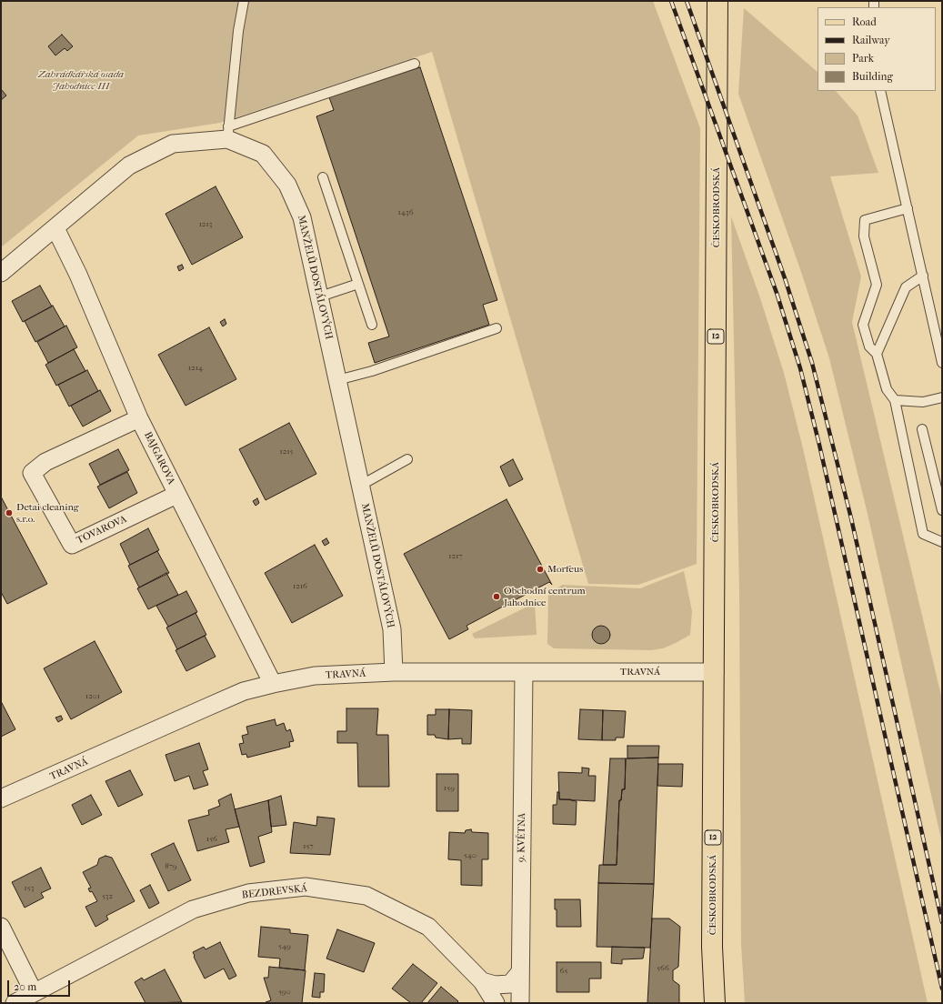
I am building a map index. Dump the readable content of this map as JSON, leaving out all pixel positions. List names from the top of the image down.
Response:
{
  "streets": {
    "main road": ["ČESKOBRODSKÁ", "12"],
    "street": [
      "MANŽELŮ DOSTÁLOVÝCH",
      "BAJGAROVA",
      "TOVAROVA",
      "TRAVNÁ",
      "9. KVĚTNA",
      "BEZDREVSKÁ"
    ]
  },
  "crossings": [
    ["ČESKOBRODSKÁ", "TRAVNÁ"],
    ["MANŽELŮ DOSTÁLOVÝCH", "BAJGAROVA"],
    ["MANŽELŮ DOSTÁLOVÝCH", "TRAVNÁ"],
    ["BAJGAROVA", "TOVAROVA"],
    ["BAJGAROVA", "TRAVNÁ"],
    ["TRAVNÁ", "9. KVĚTNA"]
  ],
  "parks": ["Zahrádkářská osada Jahodnice III"],
  "places": ["Detai cleaning s.r.o.", "Morfeus", "Obchodní centrum Jahodnice"],
  "house_numbers": [
    "1436",
    "1213",
    "1214",
    "1215",
    "1217",
    "1216",
    "1201",
    "159",
    "156",
    "157",
    "540",
    "879",
    "153",
    "532",
    "549",
    "566",
    "65",
    "590"
  ],
  "legend": [
    "Road",
    "Railway",
    "Park",
    "Building"
  ],
  "scale_bar": "20 m"
}
